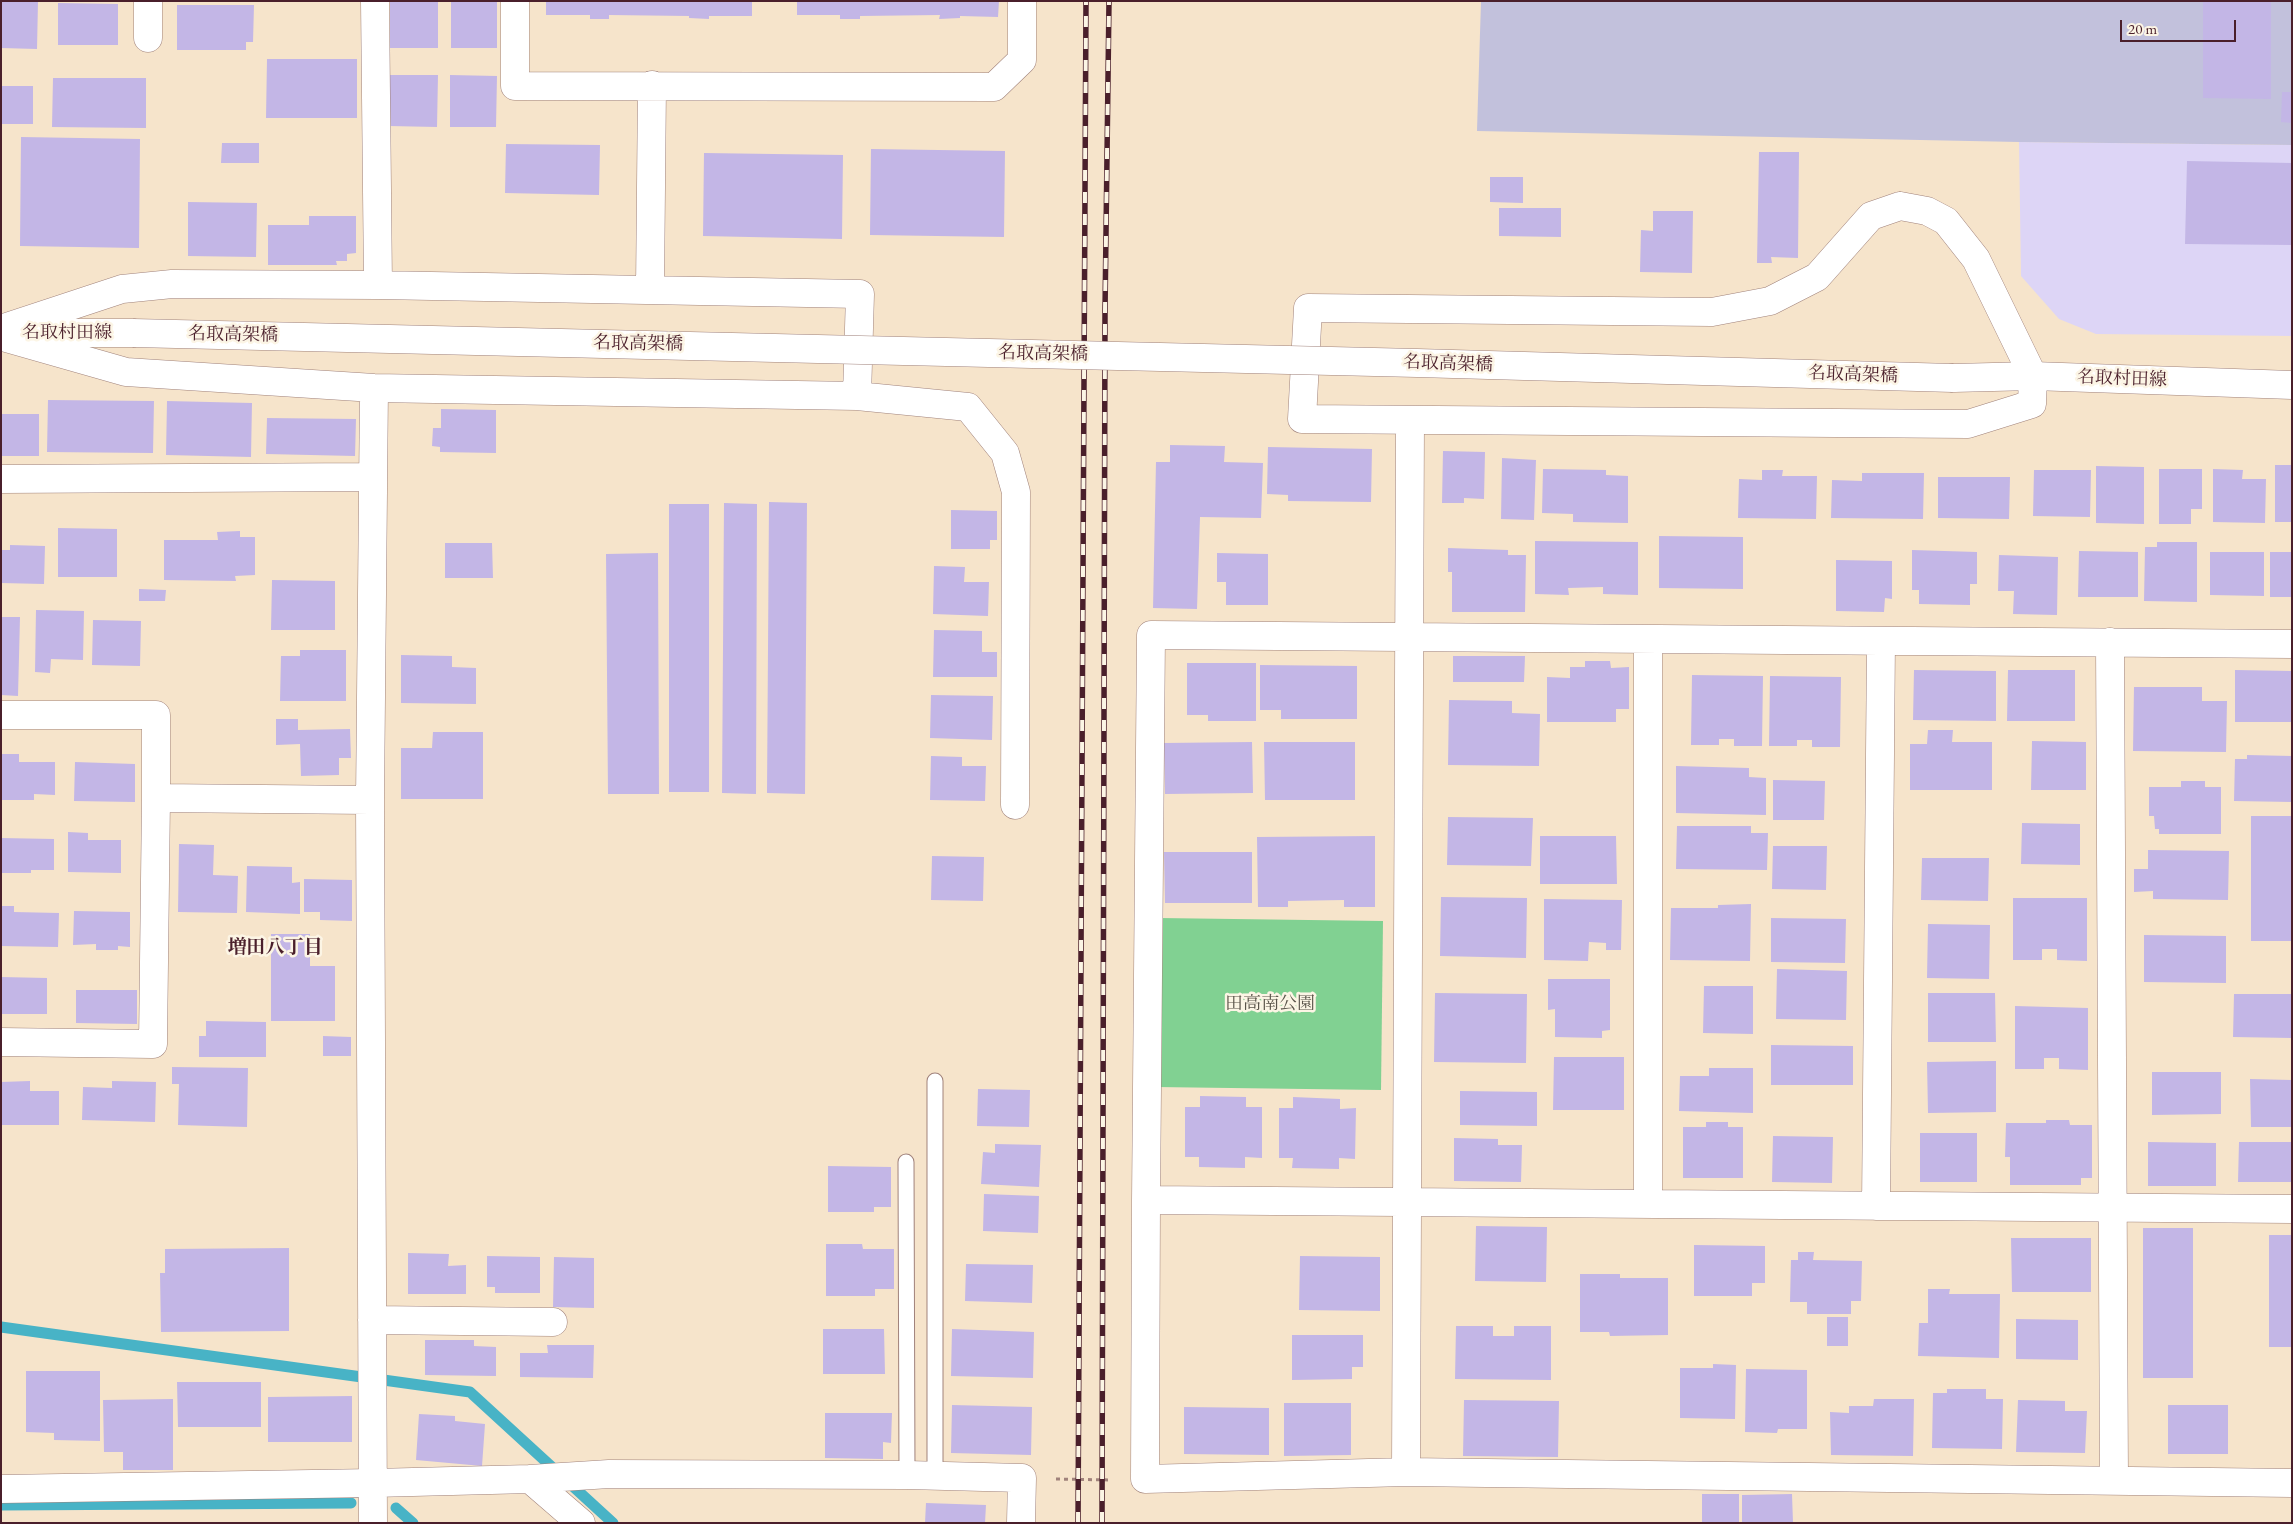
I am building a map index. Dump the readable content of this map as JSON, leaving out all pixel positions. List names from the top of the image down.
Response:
{
  "streets": {
    "street": ["名取村田線", "名取高架橋"]
  },
  "crossings": [
    ["名取村田線", "名取高架橋"]
  ],
  "districts": ["増田八丁目"],
  "parks": ["田高南公園"],
  "scale_bar": "20 m"
}
